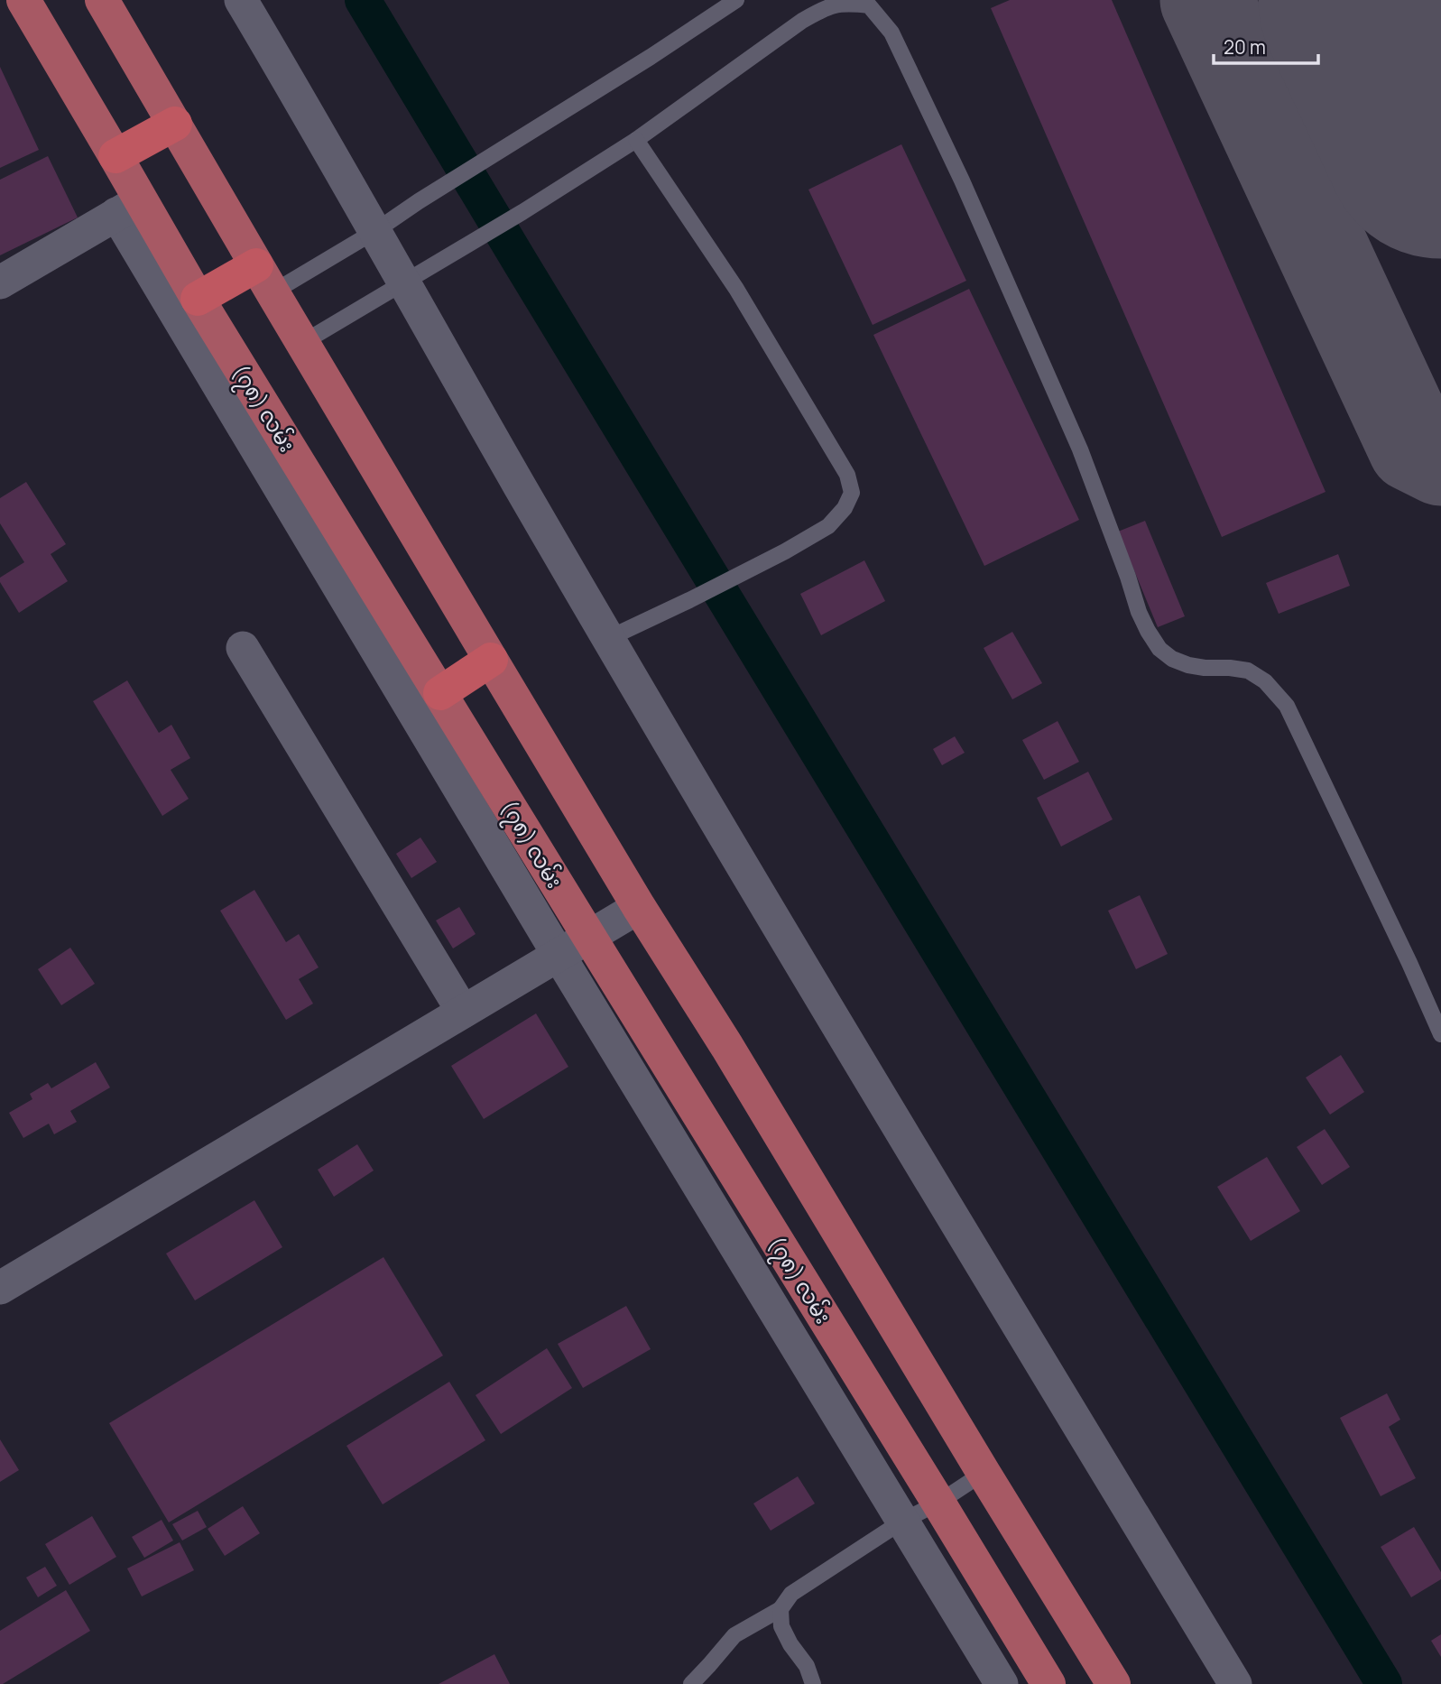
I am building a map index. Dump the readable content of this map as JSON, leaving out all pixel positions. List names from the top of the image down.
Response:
{
  "streets": {
    "main road": ["(၇၈) လမ်း"]
  },
  "scale_bar": "20 m"
}
